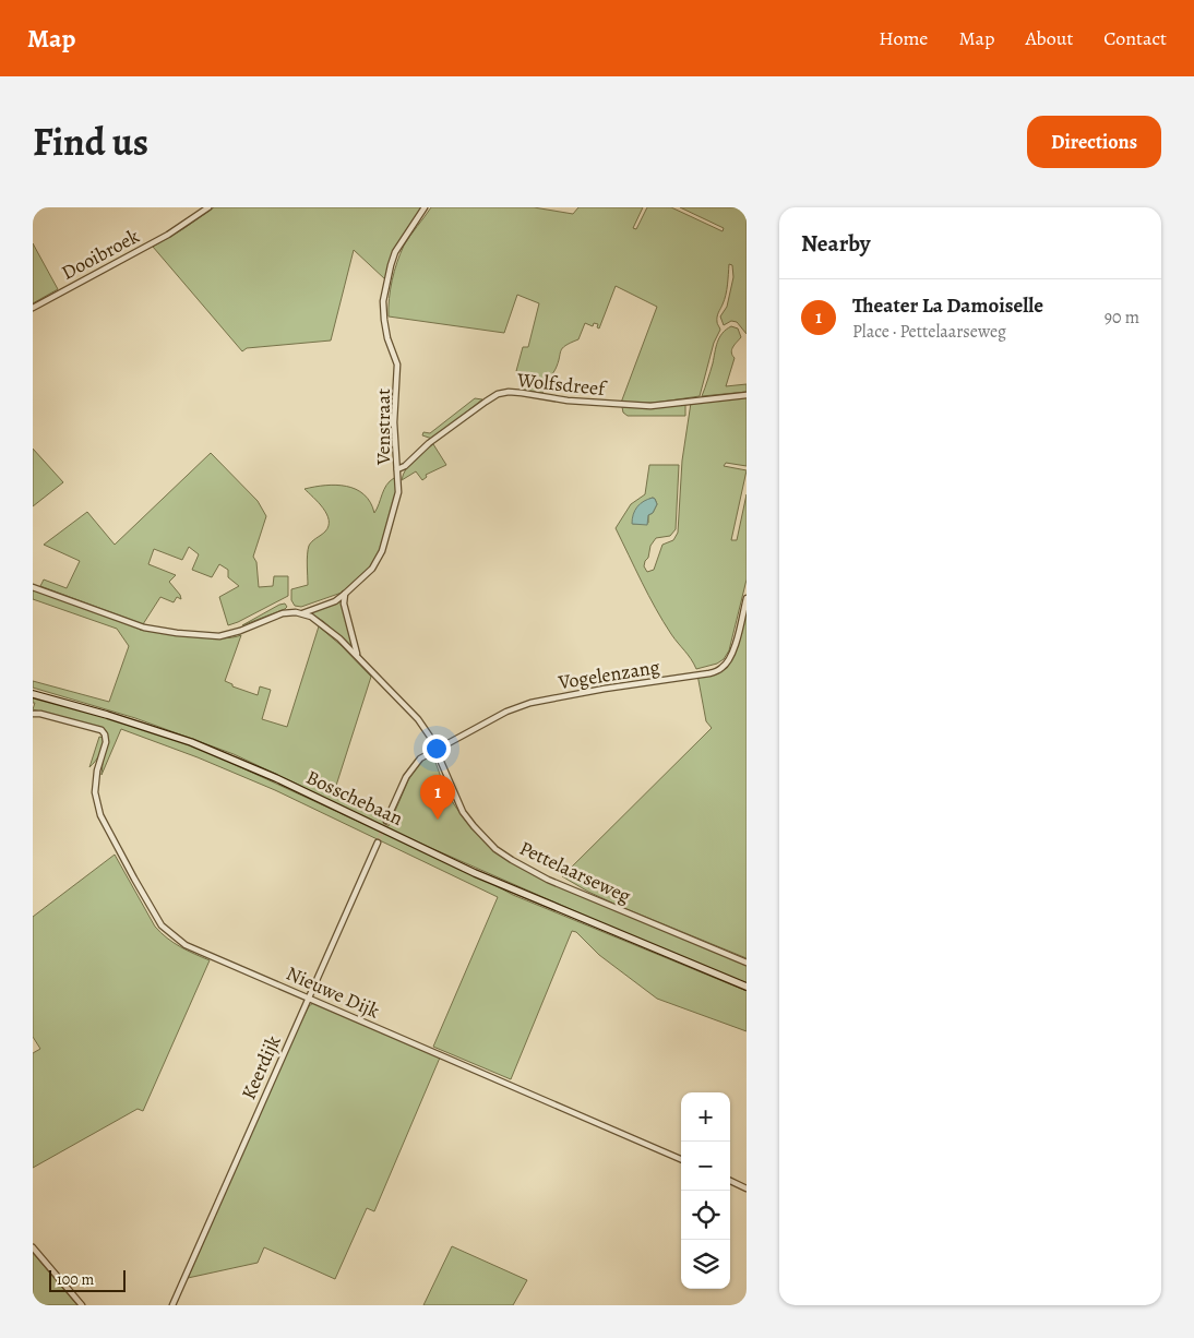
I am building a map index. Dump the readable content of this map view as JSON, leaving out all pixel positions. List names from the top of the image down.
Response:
{
  "streets": {
    "main road": ["Bosschebaan"],
    "street": [
      "Dooibroek",
      "Wolfsdreef",
      "Venstraat",
      "Vogelenzang",
      "Pettelaarseweg",
      "Nieuwe Dijk",
      "Keerdijk"
    ]
  },
  "crossings": [
    ["Wolfsdreef", "Venstraat"],
    ["Venstraat", "Pettelaarseweg"],
    ["Vogelenzang", "Pettelaarseweg"],
    ["Nieuwe Dijk", "Keerdijk"]
  ],
  "scale_bar": "100 m",
  "page": {
    "header": "Map",
    "nav": [
      "Home",
      "Map",
      "About",
      "Contact"
    ],
    "title": "Find us",
    "buttons": "Directions",
    "heading": "Nearby",
    "list": [
      {
        "mark": "1",
        "name": "Theater La Damoiselle",
        "note": "Place · Pettelaarseweg",
        "value": "90 m"
      }
    ],
    "pins": "1",
    "map_buttons": ["+", "−"],
    "scale": "100 m"
  }
}
